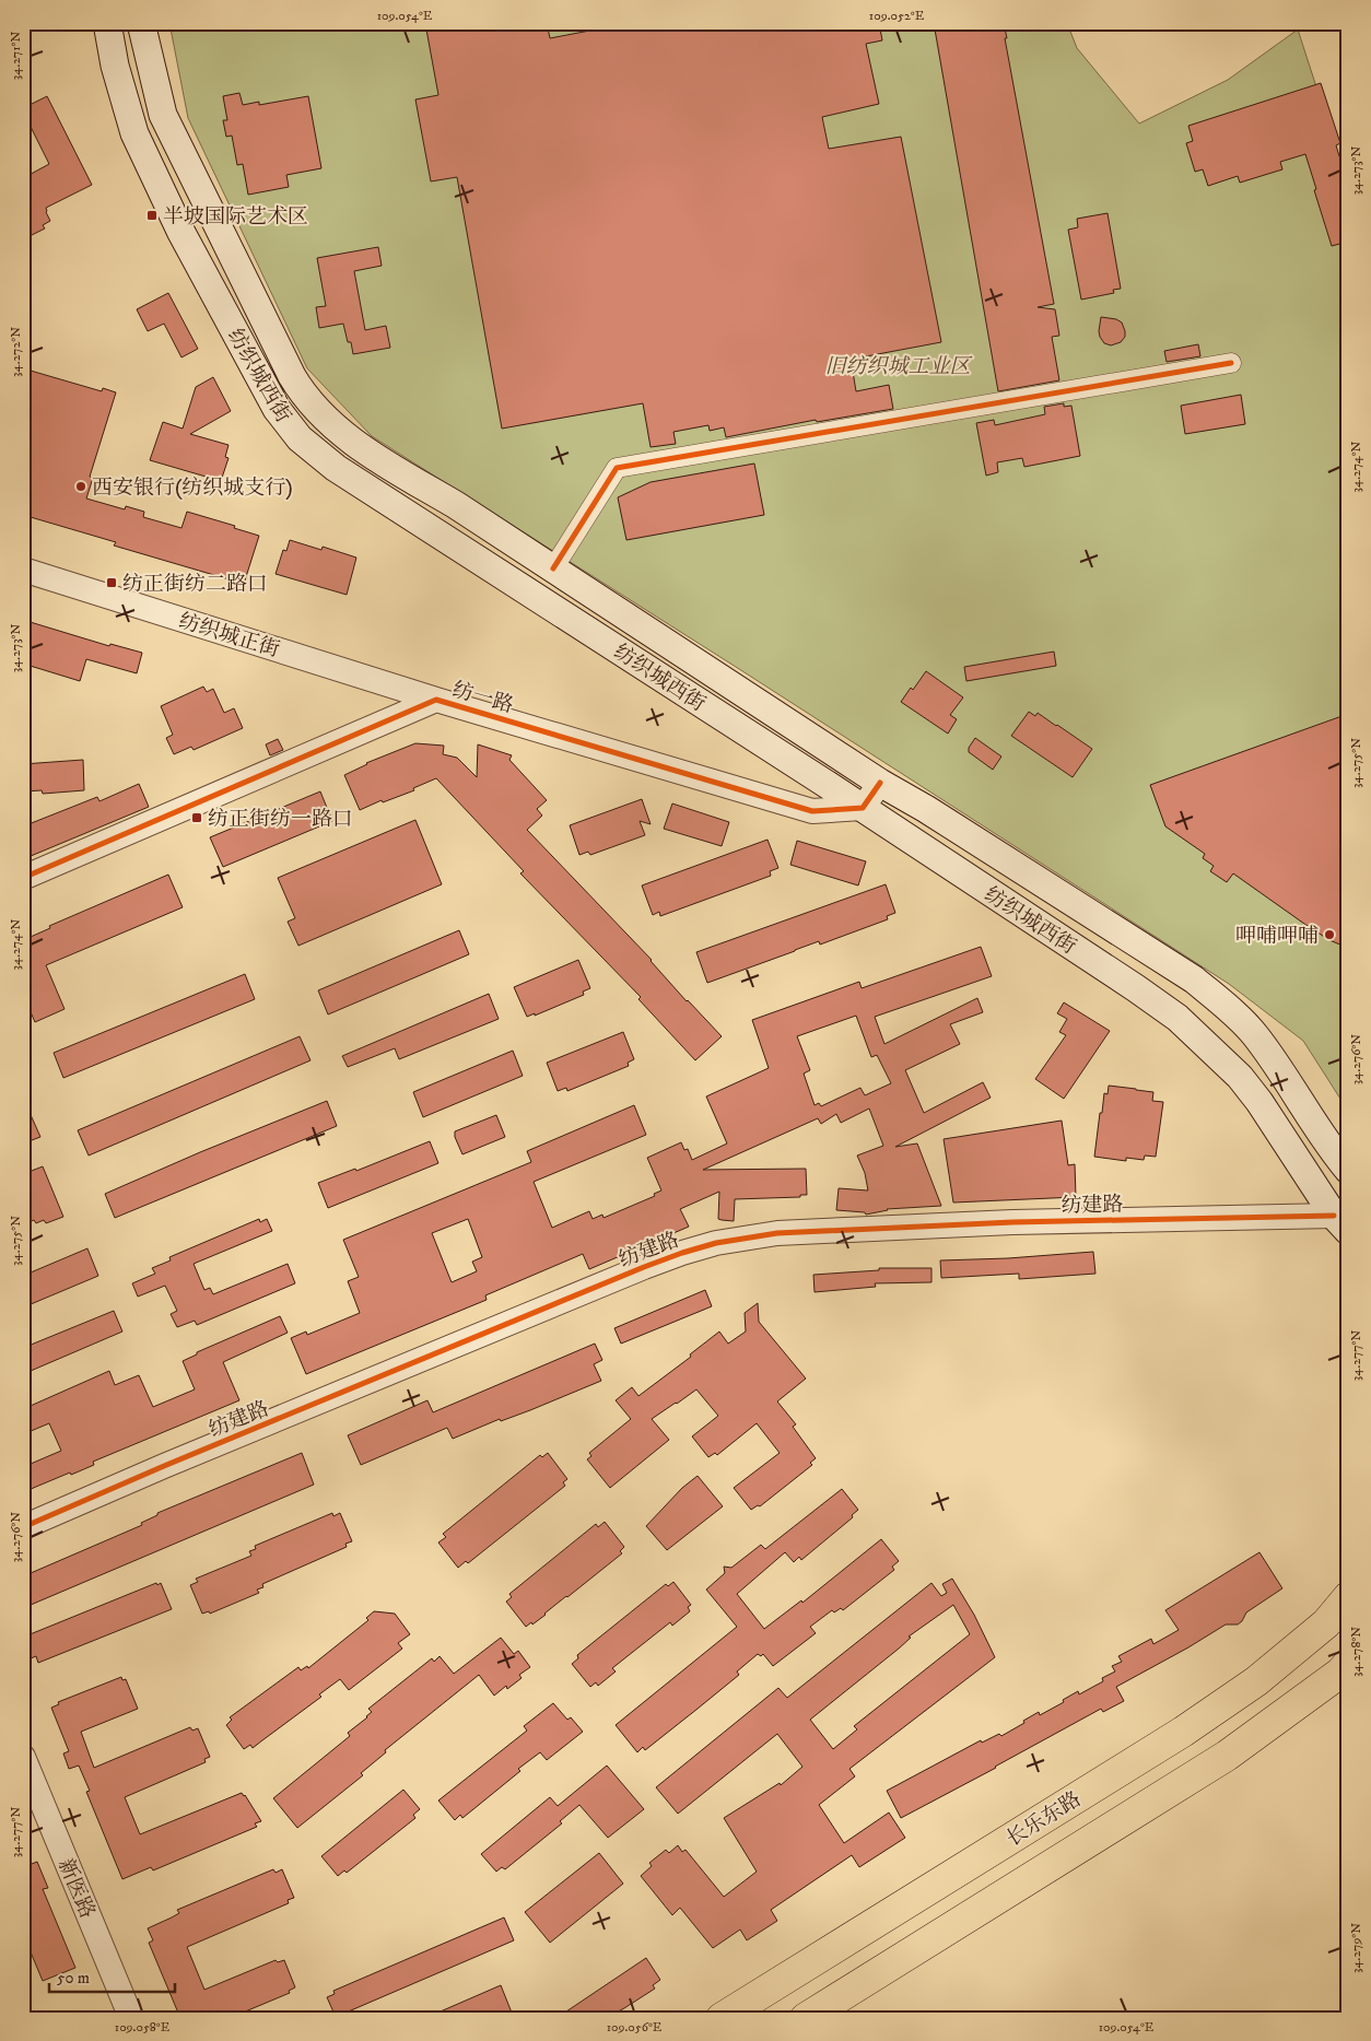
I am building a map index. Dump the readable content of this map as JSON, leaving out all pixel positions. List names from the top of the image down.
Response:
{
  "streets": {
    "main road": ["纺织城西街", "长乐东路"],
    "street": [
      "纺织城正街",
      "纺一路",
      "纺建路",
      "新医路"
    ]
  },
  "crossings": [
    ["纺织城西街", "纺一路"],
    ["纺织城西街", "纺建路"],
    ["纺织城正街", "纺一路"]
  ],
  "parks": ["旧纺织城工业区"],
  "places": {
    "transit": ["半坡国际艺术区", "纺正街纺二路口", "纺正街纺一路口"],
    "other": ["西安银行(纺织城支行)", "呷哺呷哺"]
  },
  "scale_bar": "50 m",
  "coordinates": [
    "109.054°E",
    "109.052°E",
    "34.271°N",
    "34.273°N",
    "34.272°N",
    "34.274°N",
    "34.275°N",
    "34.276°N",
    "34.277°N",
    "34.278°N",
    "34.279°N",
    "109.058°E",
    "109.056°E"
  ]
}
